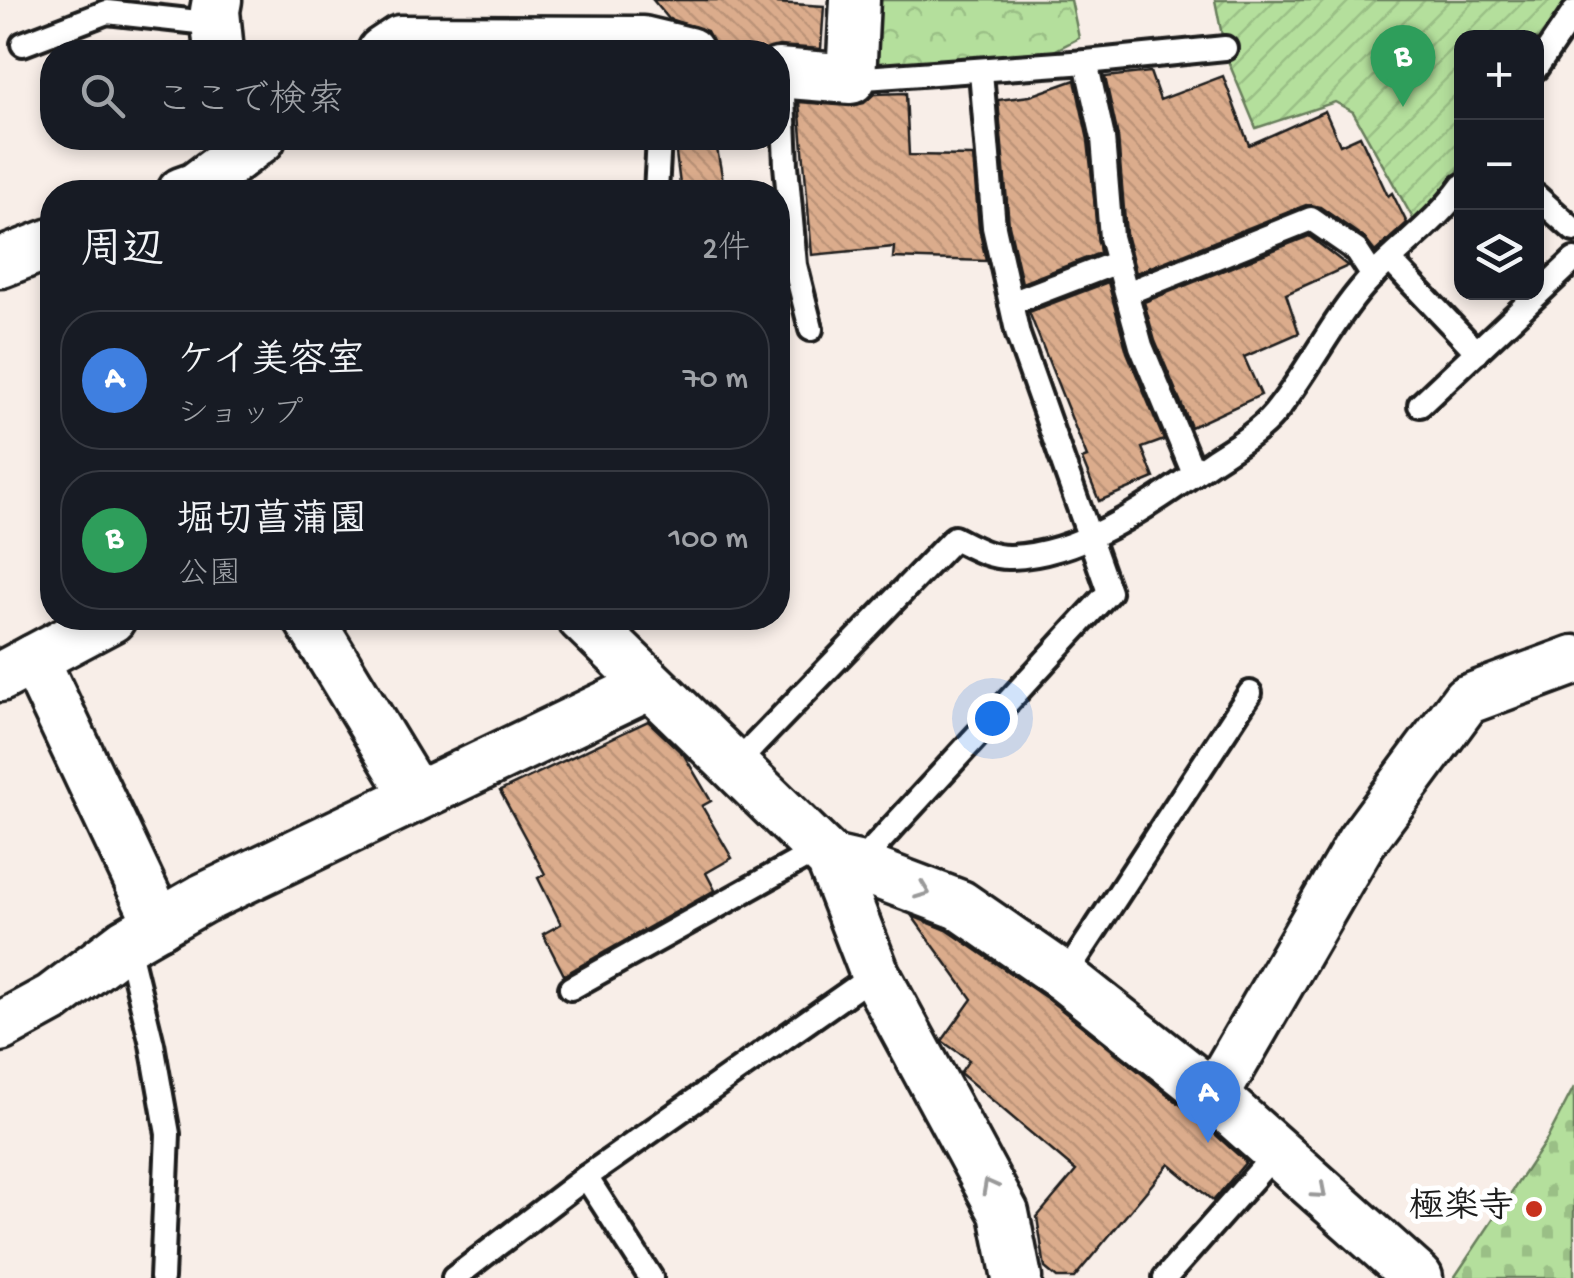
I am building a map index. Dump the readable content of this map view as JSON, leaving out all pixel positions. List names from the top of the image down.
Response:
{
  "places": ["極楽寺"],
  "page": {
    "pins": ["B", "A"],
    "map_buttons": ["+", "−"],
    "search": "ここで検索",
    "heading": ["周辺", "2件"],
    "list": [
      {
        "mark": "A",
        "name": "ケイ美容室",
        "note": "ショップ",
        "value": "70 m"
      },
      {
        "mark": "B",
        "name": "堀切菖蒲園",
        "note": "公園",
        "value": "100 m"
      }
    ]
  }
}
